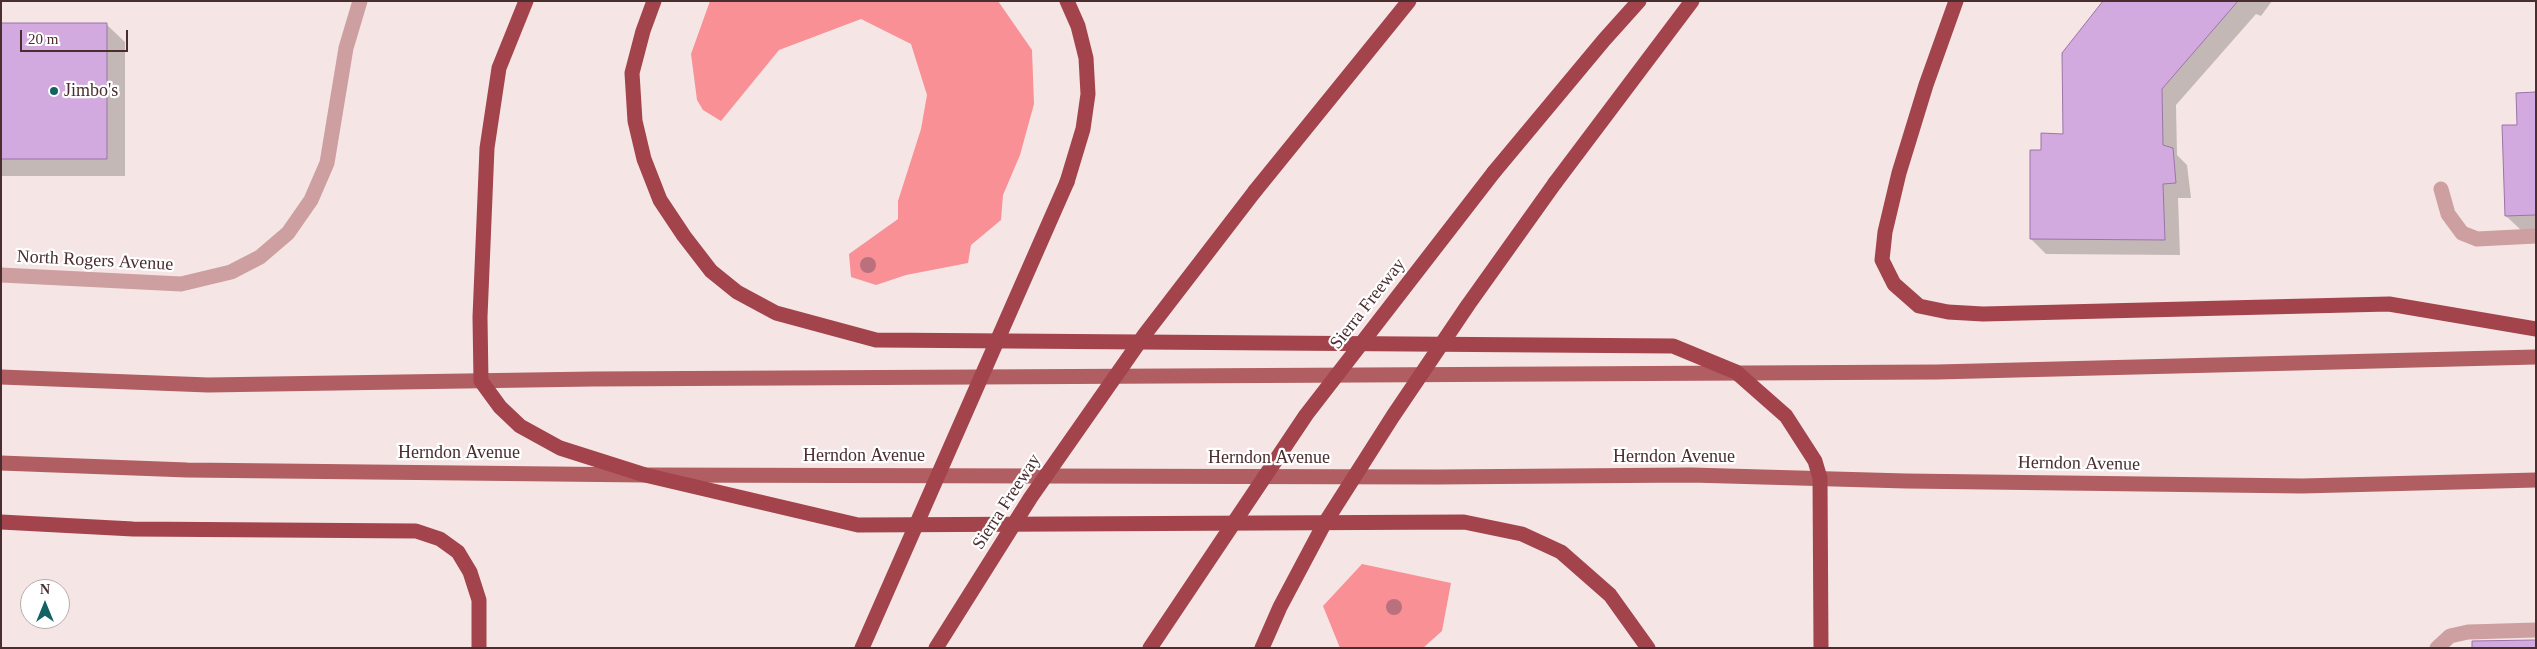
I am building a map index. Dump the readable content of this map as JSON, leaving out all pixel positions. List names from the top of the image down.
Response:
{
  "streets": {
    "highway": ["Sierra Freeway"],
    "main road": ["Herndon Avenue"],
    "street": ["North Rogers Avenue"]
  },
  "places": ["Jimbo's"],
  "scale_bar": "20 m",
  "north": "top"
}
